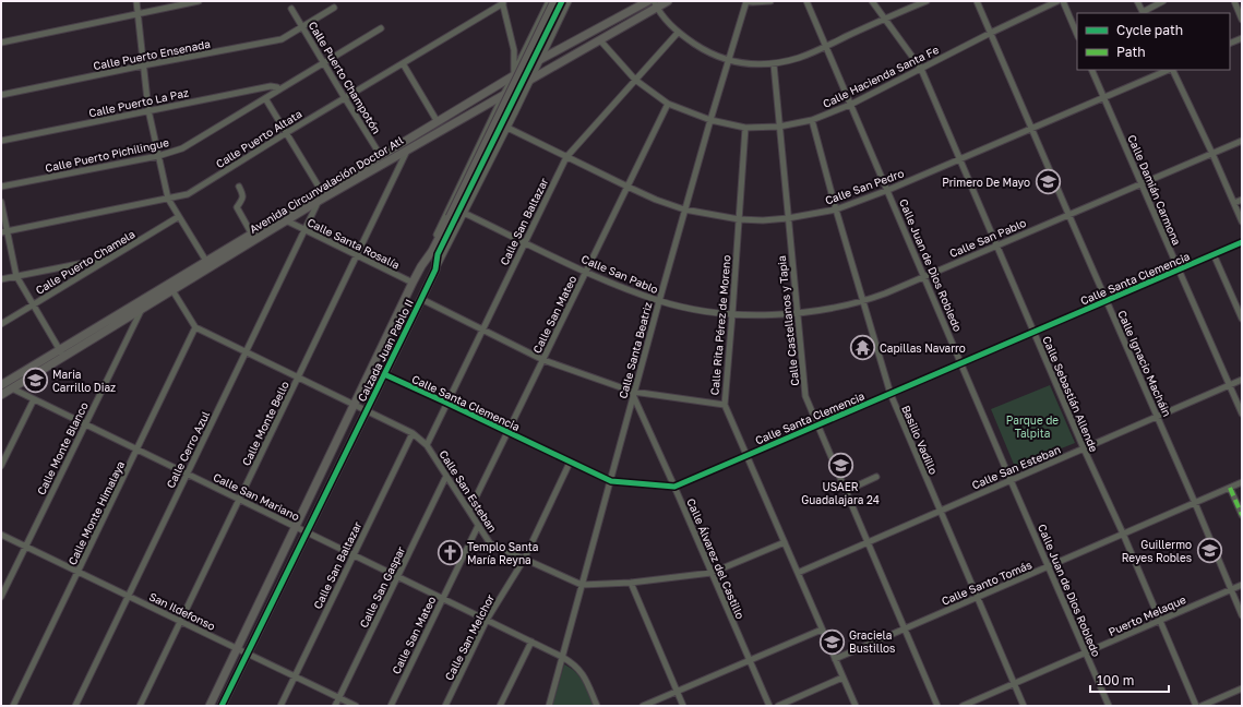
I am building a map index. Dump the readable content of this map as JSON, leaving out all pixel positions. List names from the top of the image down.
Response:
{
  "streets": {
    "main road": ["Avenida Circunvalación Doctor Atl", "Calzada Juan Pablo II"],
    "street": [
      "Calle Puerto Ensenada",
      "Calle Hacienda Santa Fe",
      "Calle Puerto Champotón",
      "Calle Puerto La Paz",
      "Calle Puerto Altata",
      "Calle Puerto Pichilingue",
      "Calle San Pedro",
      "Calle Damián Carmona",
      "Calle San Baltazar",
      "Calle San Pablo",
      "Calle Santa Rosalía",
      "Calle Puerto Chamela",
      "Calle Juan de Dios Robledo",
      "Calle Santa Clemencia",
      "Calle San Mateo",
      "Calle Castellanos y Tapia",
      "Calle Rita Pérez de Moreno",
      "Calle Santa Beatriz",
      "Calle Ignacio Macháin",
      "Calle Sebastián Allende",
      "Calle Monte Bello",
      "Basilio Vadillo",
      "Calle Monte Blanco",
      "Calle Cerro Azul",
      "Calle San Esteban",
      "Calle San Mariano",
      "Calle Monte Himalaya",
      "Calle Álvarez del Castillo",
      "Calle Santo Tomás",
      "Calle San Gaspar",
      "San Ildefonso",
      "Puerto Melaque",
      "Calle San Melchor"
    ]
  },
  "crossings": [
    ["Calle Puerto Ensenada", "Calle Puerto Champotón"],
    ["Calle Hacienda Santa Fe", "Avenida Circunvalación Doctor Atl"],
    ["Calle Hacienda Santa Fe", "Calle San Baltazar"],
    ["Calle Hacienda Santa Fe", "Calle Juan de Dios Robledo"],
    ["Calle Hacienda Santa Fe", "Calle San Mateo"],
    ["Calle Hacienda Santa Fe", "Calle Castellanos y Tapia"],
    ["Calle Hacienda Santa Fe", "Calle Rita Pérez de Moreno"],
    ["Calle Hacienda Santa Fe", "Calle Santa Beatriz"],
    ["Calle Hacienda Santa Fe", "Calle Ignacio Macháin"],
    ["Calle Hacienda Santa Fe", "Calle Sebastián Allende"],
    ["Calle Hacienda Santa Fe", "Basilio Vadillo"],
    ["Calle Puerto Champotón", "Calle Puerto Altata"],
    ["Calle Puerto Champotón", "Calle Puerto Pichilingue"],
    ["Calle Puerto Champotón", "Avenida Circunvalación Doctor Atl"],
    ["Calle Puerto La Paz", "Calle Puerto Pichilingue"],
    ["Avenida Circunvalación Doctor Atl", "Calle Santa Rosalía"],
    ["Avenida Circunvalación Doctor Atl", "Calzada Juan Pablo II"],
    ["Avenida Circunvalación Doctor Atl", "Calle Monte Bello"],
    ["Avenida Circunvalación Doctor Atl", "Calle Monte Blanco"],
    ["Avenida Circunvalación Doctor Atl", "Calle Cerro Azul"],
    ["Avenida Circunvalación Doctor Atl", "Calle San Mariano"],
    ["Calle San Pedro", "Calle Damián Carmona"],
    ["Calle San Pedro", "Calle San Baltazar"],
    ["Calle San Pedro", "Calle Juan de Dios Robledo"],
    ["Calle San Pedro", "Calle San Mateo"],
    ["Calle San Pedro", "Calle Castellanos y Tapia"],
    ["Calle San Pedro", "Calle Rita Pérez de Moreno"],
    ["Calle San Pedro", "Calzada Juan Pablo II"],
    ["Calle San Pedro", "Calle Santa Beatriz"],
    ["Calle San Pedro", "Calle Ignacio Macháin"],
    ["Calle San Pedro", "Calle Sebastián Allende"],
    ["Calle San Pedro", "Basilio Vadillo"],
    ["Calle Damián Carmona", "Calle San Pablo"],
    ["Calle Damián Carmona", "Calle Santa Clemencia"],
    ["Calle Damián Carmona", "Calle San Esteban"],
    ["Calle San Baltazar", "Calle San Pablo"],
    ["Calle San Baltazar", "Calle Santa Clemencia"],
    ["Calle San Baltazar", "Calle San Esteban"],
    ["Calle San Baltazar", "Calle San Mariano"],
    ["Calle San Baltazar", "San Ildefonso"],
    ["Calle San Pablo", "Calle Juan de Dios Robledo"],
    ["Calle San Pablo", "Calle San Mateo"],
    ["Calle San Pablo", "Calle Castellanos y Tapia"],
    ["Calle San Pablo", "Calle Rita Pérez de Moreno"],
    ["Calle San Pablo", "Calzada Juan Pablo II"],
    ["Calle San Pablo", "Calle Santa Beatriz"],
    ["Calle San Pablo", "Calle Ignacio Macháin"],
    ["Calle San Pablo", "Calle Sebastián Allende"],
    ["Calle San Pablo", "Basilio Vadillo"],
    ["Calle Santa Rosalía", "Calzada Juan Pablo II"],
    ["Calle Santa Rosalía", "Calle Monte Bello"],
    ["Calle Santa Rosalía", "Calle Cerro Azul"],
    ["Calle Juan de Dios Robledo", "Calle Santa Clemencia"],
    ["Calle Juan de Dios Robledo", "Calle San Esteban"],
    ["Calle Juan de Dios Robledo", "Calle Santo Tomás"],
    ["Calle Juan de Dios Robledo", "Puerto Melaque"],
    ["Calle Santa Clemencia", "Calle San Mateo"],
    ["Calle Santa Clemencia", "Calle Castellanos y Tapia"],
    ["Calle Santa Clemencia", "Calle Rita Pérez de Moreno"],
    ["Calle Santa Clemencia", "Calzada Juan Pablo II"],
    ["Calle Santa Clemencia", "Calle Santa Beatriz"],
    ["Calle Santa Clemencia", "Calle Ignacio Macháin"],
    ["Calle Santa Clemencia", "Calle Sebastián Allende"],
    ["Calle Santa Clemencia", "Basilio Vadillo"],
    ["Calle Santa Clemencia", "Calle Álvarez del Castillo"],
    ["Calle Santa Clemencia", "Calle San Melchor"],
    ["Calle San Mateo", "Calle San Esteban"],
    ["Calle San Mateo", "Calle San Mariano"],
    ["Calle Castellanos y Tapia", "Calle San Esteban"],
    ["Calle Castellanos y Tapia", "Calle Santo Tomás"],
    ["Calle Rita Pérez de Moreno", "Calle San Esteban"],
    ["Calle Rita Pérez de Moreno", "Calle Santo Tomás"],
    ["Calzada Juan Pablo II", "Calle San Esteban"],
    ["Calzada Juan Pablo II", "Calle San Mariano"],
    ["Calzada Juan Pablo II", "San Ildefonso"],
    ["Calle Santa Beatriz", "Calle San Esteban"],
    ["Calle Santa Beatriz", "Calle San Mariano"],
    ["Calle Santa Beatriz", "Calle Álvarez del Castillo"],
    ["Calle Ignacio Macháin", "Calle San Esteban"],
    ["Calle Ignacio Macháin", "Calle Santo Tomás"],
    ["Calle Ignacio Macháin", "Puerto Melaque"],
    ["Calle Sebastián Allende", "Calle San Esteban"],
    ["Calle Sebastián Allende", "Calle Santo Tomás"],
    ["Calle Sebastián Allende", "Puerto Melaque"],
    ["Calle Monte Bello", "Calle San Esteban"],
    ["Calle Monte Bello", "Calle San Mariano"],
    ["Calle Monte Bello", "San Ildefonso"],
    ["Basilio Vadillo", "Calle San Esteban"],
    ["Basilio Vadillo", "Calle Santo Tomás"],
    ["Basilio Vadillo", "Puerto Melaque"],
    ["Calle Monte Blanco", "Calle San Mariano"],
    ["Calle Monte Blanco", "San Ildefonso"],
    ["Calle Cerro Azul", "Calle San Esteban"],
    ["Calle Cerro Azul", "Calle San Mariano"],
    ["Calle Cerro Azul", "San Ildefonso"],
    ["Calle San Esteban", "Calle Monte Himalaya"],
    ["Calle San Esteban", "Calle Álvarez del Castillo"],
    ["Calle San Esteban", "Calle San Gaspar"],
    ["Calle San Esteban", "Calle San Melchor"],
    ["Calle San Mariano", "Calle Monte Himalaya"],
    ["Calle San Mariano", "Calle San Gaspar"],
    ["Calle San Mariano", "Calle San Melchor"],
    ["Calle Monte Himalaya", "San Ildefonso"],
    ["Calle San Gaspar", "San Ildefonso"]
  ],
  "parks": ["Parque de Talpita"],
  "places": {
    "school or university": [
      "Primero De Mayo",
      "Maria Carrillo Diaz",
      "USAER Guadalajara 24",
      "Guillermo Reyes Robles",
      "Graciela Bustillos"
    ],
    "temple": ["Capillas Navarro"],
    "church": ["Templo Santa María Reyna"]
  },
  "legend": ["Cycle path", "Path"],
  "scale_bar": "100 m"
}
